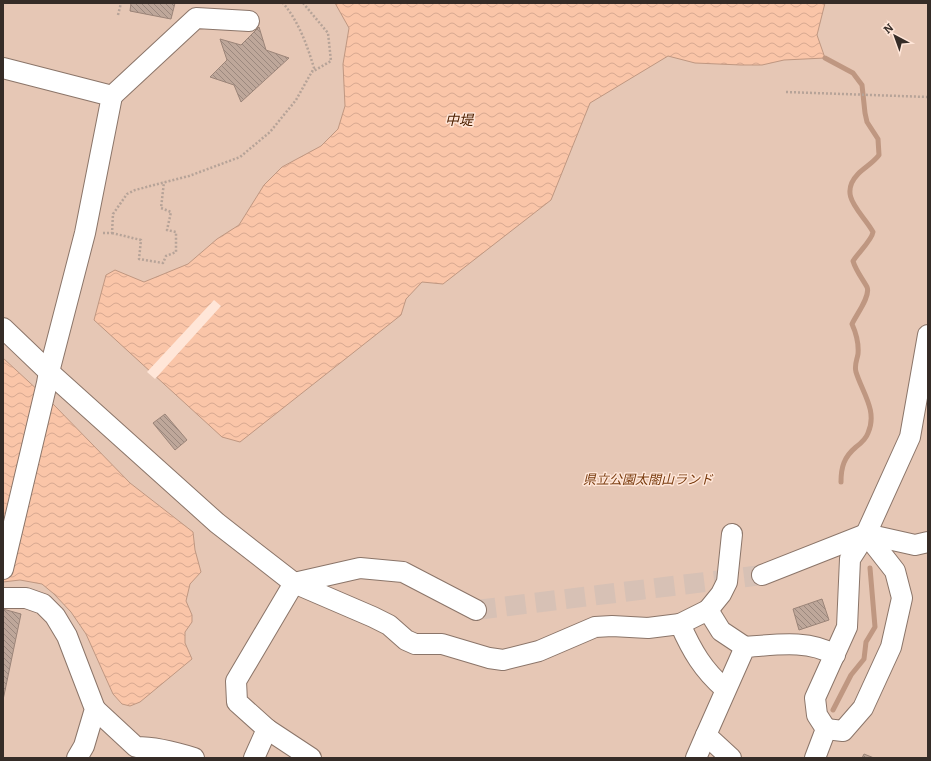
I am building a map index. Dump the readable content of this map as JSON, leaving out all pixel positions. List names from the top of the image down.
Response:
{
  "water": ["中堤"],
  "parks": ["県立公園太閤山ランド"],
  "north": "top left"
}
